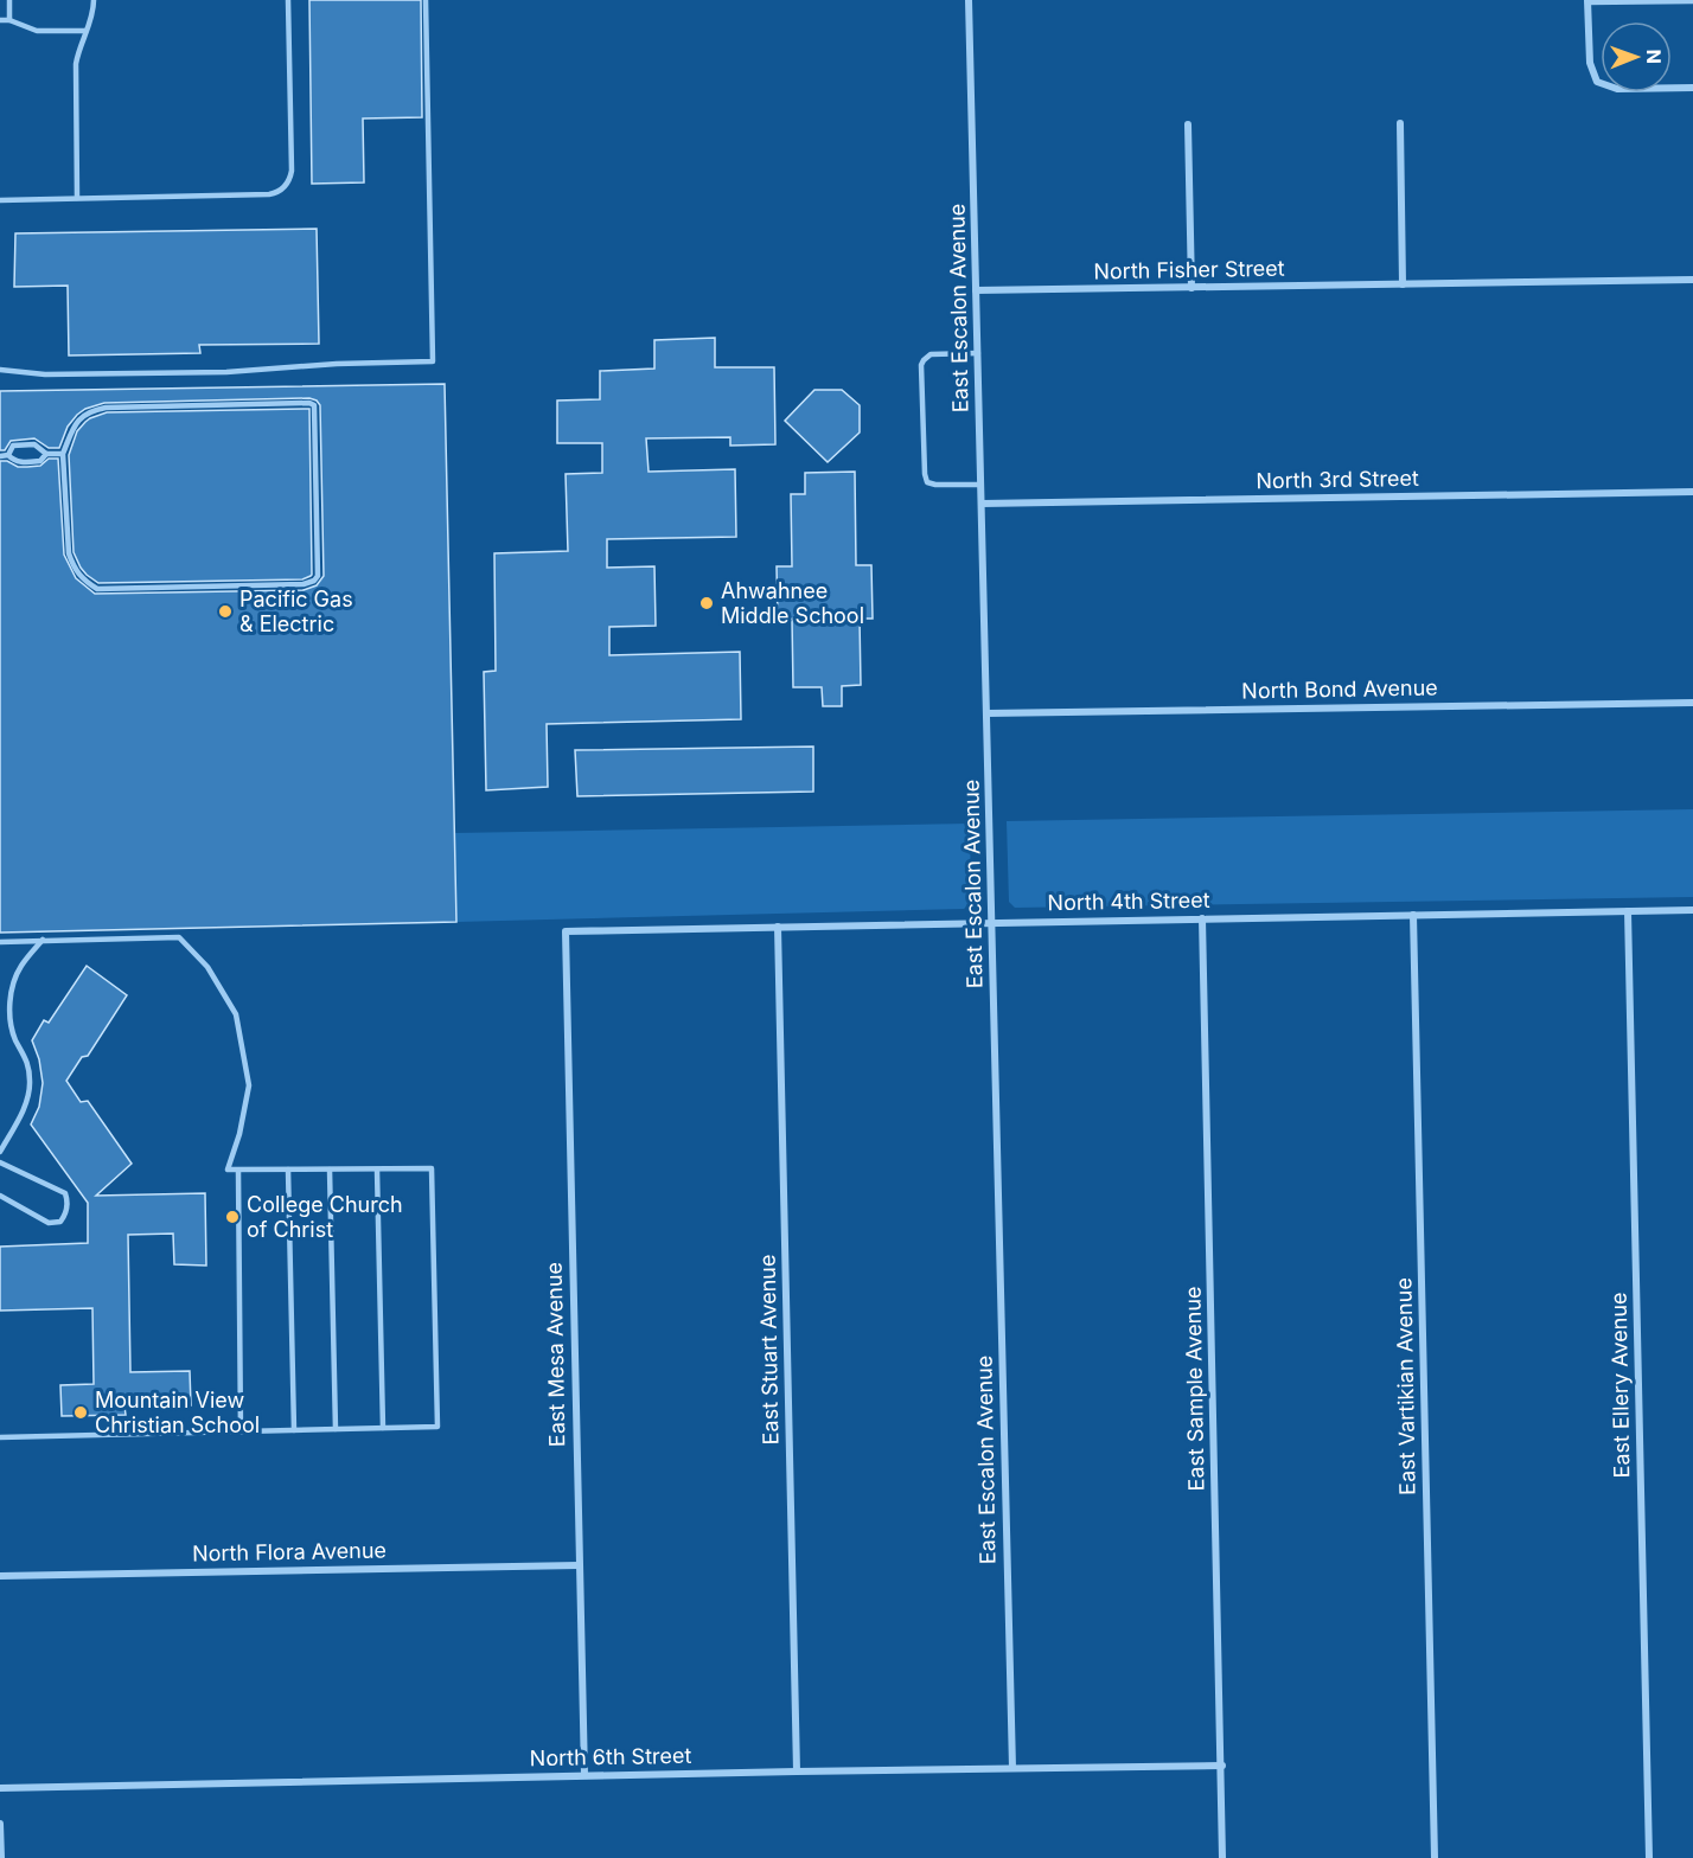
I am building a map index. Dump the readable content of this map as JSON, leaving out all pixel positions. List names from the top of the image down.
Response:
{
  "streets": {
    "street": [
      "North Fisher Street",
      "East Escalon Avenue",
      "North 3rd Street",
      "North Bond Avenue",
      "North 4th Street",
      "East Stuart Avenue",
      "East Mesa Avenue",
      "East Ellery Avenue",
      "East Vartikian Avenue",
      "East Sample Avenue",
      "North Flora Avenue",
      "North 6th Street"
    ]
  },
  "crossings": [
    ["North Fisher Street", "East Escalon Avenue"],
    ["East Escalon Avenue", "North 3rd Street"],
    ["East Escalon Avenue", "North Bond Avenue"],
    ["East Escalon Avenue", "North 4th Street"],
    ["East Escalon Avenue", "North 6th Street"],
    ["North 4th Street", "East Stuart Avenue"],
    ["North 4th Street", "East Mesa Avenue"],
    ["North 4th Street", "East Ellery Avenue"],
    ["North 4th Street", "East Vartikian Avenue"],
    ["North 4th Street", "East Sample Avenue"],
    ["East Stuart Avenue", "North 6th Street"],
    ["East Mesa Avenue", "North Flora Avenue"],
    ["East Mesa Avenue", "North 6th Street"],
    ["East Sample Avenue", "North 6th Street"]
  ],
  "places": [
    "Ahwahnee Middle School",
    "Pacific Gas & Electric",
    "College Church of Christ",
    "Mountain View Christian School"
  ],
  "north": "right"
}
